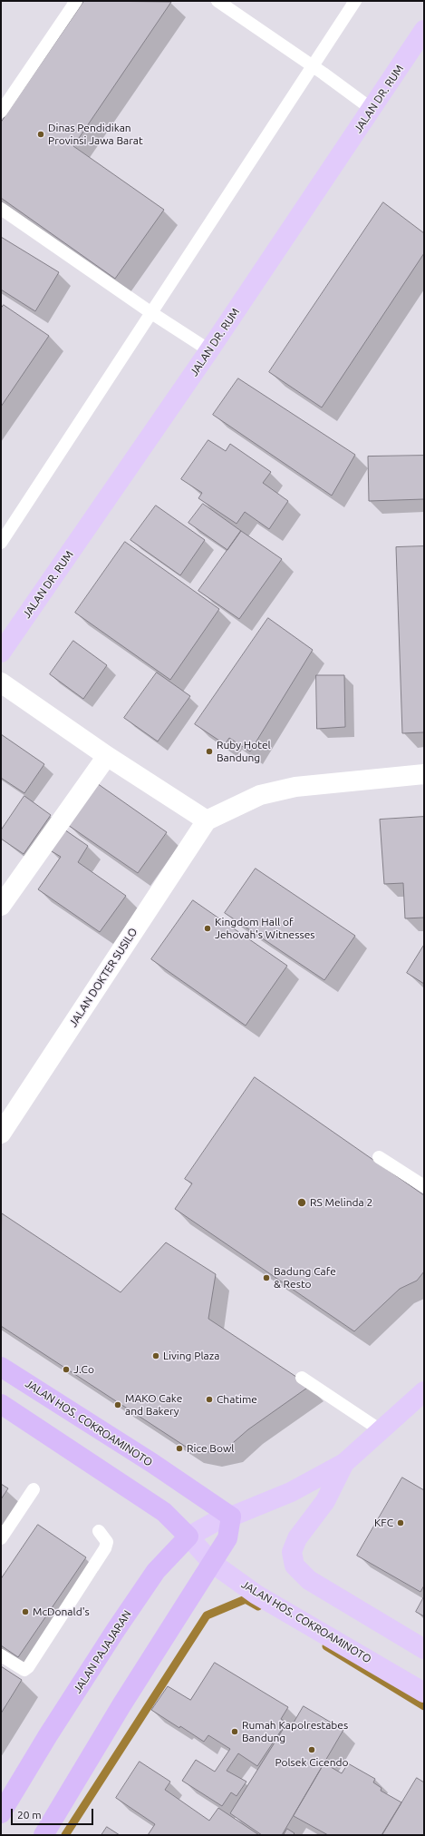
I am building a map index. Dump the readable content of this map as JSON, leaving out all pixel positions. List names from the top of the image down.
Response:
{
  "streets": {
    "highway": ["JALAN HOS. COKROAMINOTO", "JALAN PAJAJARAN"],
    "main road": ["JALAN DR. RUM"],
    "street": ["JALAN DOKTER SUSILO"]
  },
  "crossings": [
    ["JALAN HOS. COKROAMINOTO", "JALAN PAJAJARAN"]
  ],
  "places": [
    "Dinas Pendidikan Provinsi Jawa Barat",
    "Ruby Hotel Bandung",
    "Kingdom Hall of Jehovah's Witnesses",
    "RS Melinda 2",
    "Badung Cafe & Resto",
    "Living Plaza",
    "J.Co",
    "Chatime",
    "MAKO Cake and Bakery",
    "Rice Bowl",
    "KFC",
    "McDonald's",
    "Rumah Kapolrestabes Bandung",
    "Polsek Cicendo"
  ],
  "scale_bar": "20 m"
}
